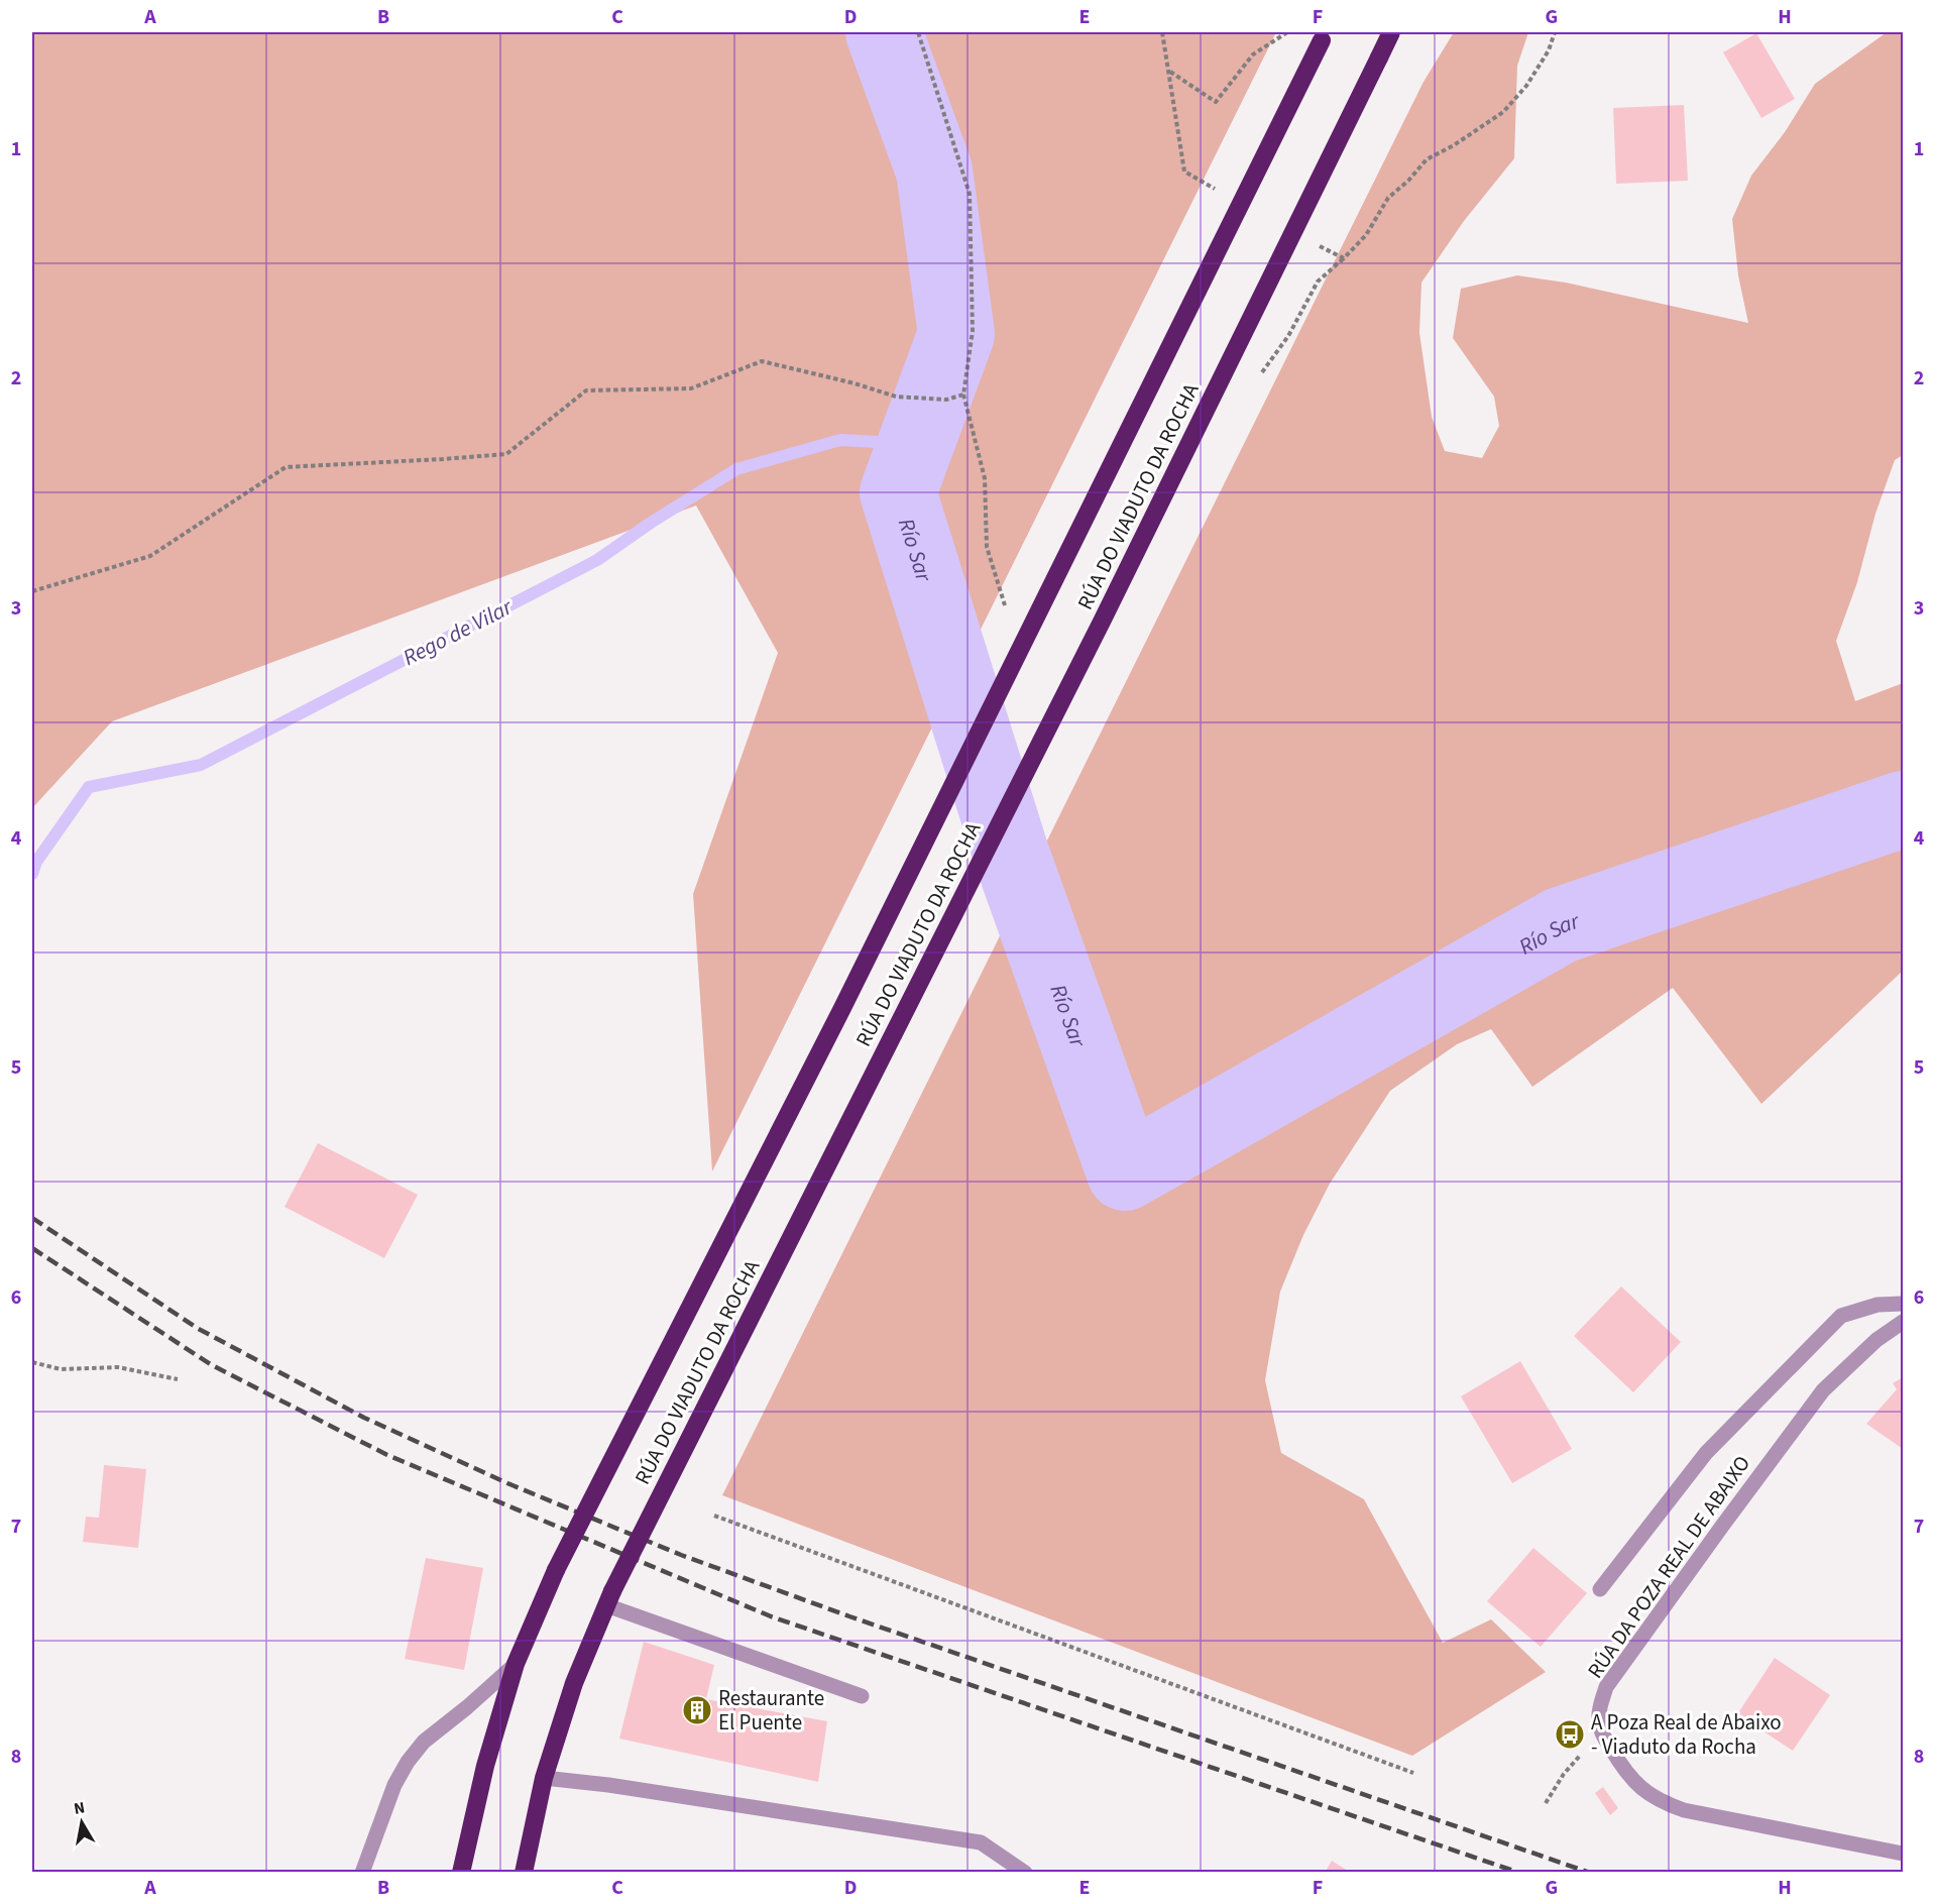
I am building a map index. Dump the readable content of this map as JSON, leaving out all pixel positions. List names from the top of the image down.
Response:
{
  "streets": {
    "highway": ["RÚA DO VIADUTO DA ROCHA"],
    "street": ["RÚA DA POZA REAL DE ABAIXO"]
  },
  "water": ["Río Sar", "Rego de Vilar"],
  "places": {
    "building": ["Restaurante El Puente"],
    "bus stop": ["A Poza Real de Abaixo - Viaduto da Rocha"]
  },
  "north": "top",
  "grid": {
    "columns": [
      "A",
      "B",
      "C",
      "D",
      "E",
      "F",
      "G",
      "H"
    ],
    "rows": [
      "1",
      "2",
      "3",
      "4",
      "5",
      "6",
      "7",
      "8"
    ]
  }
}
